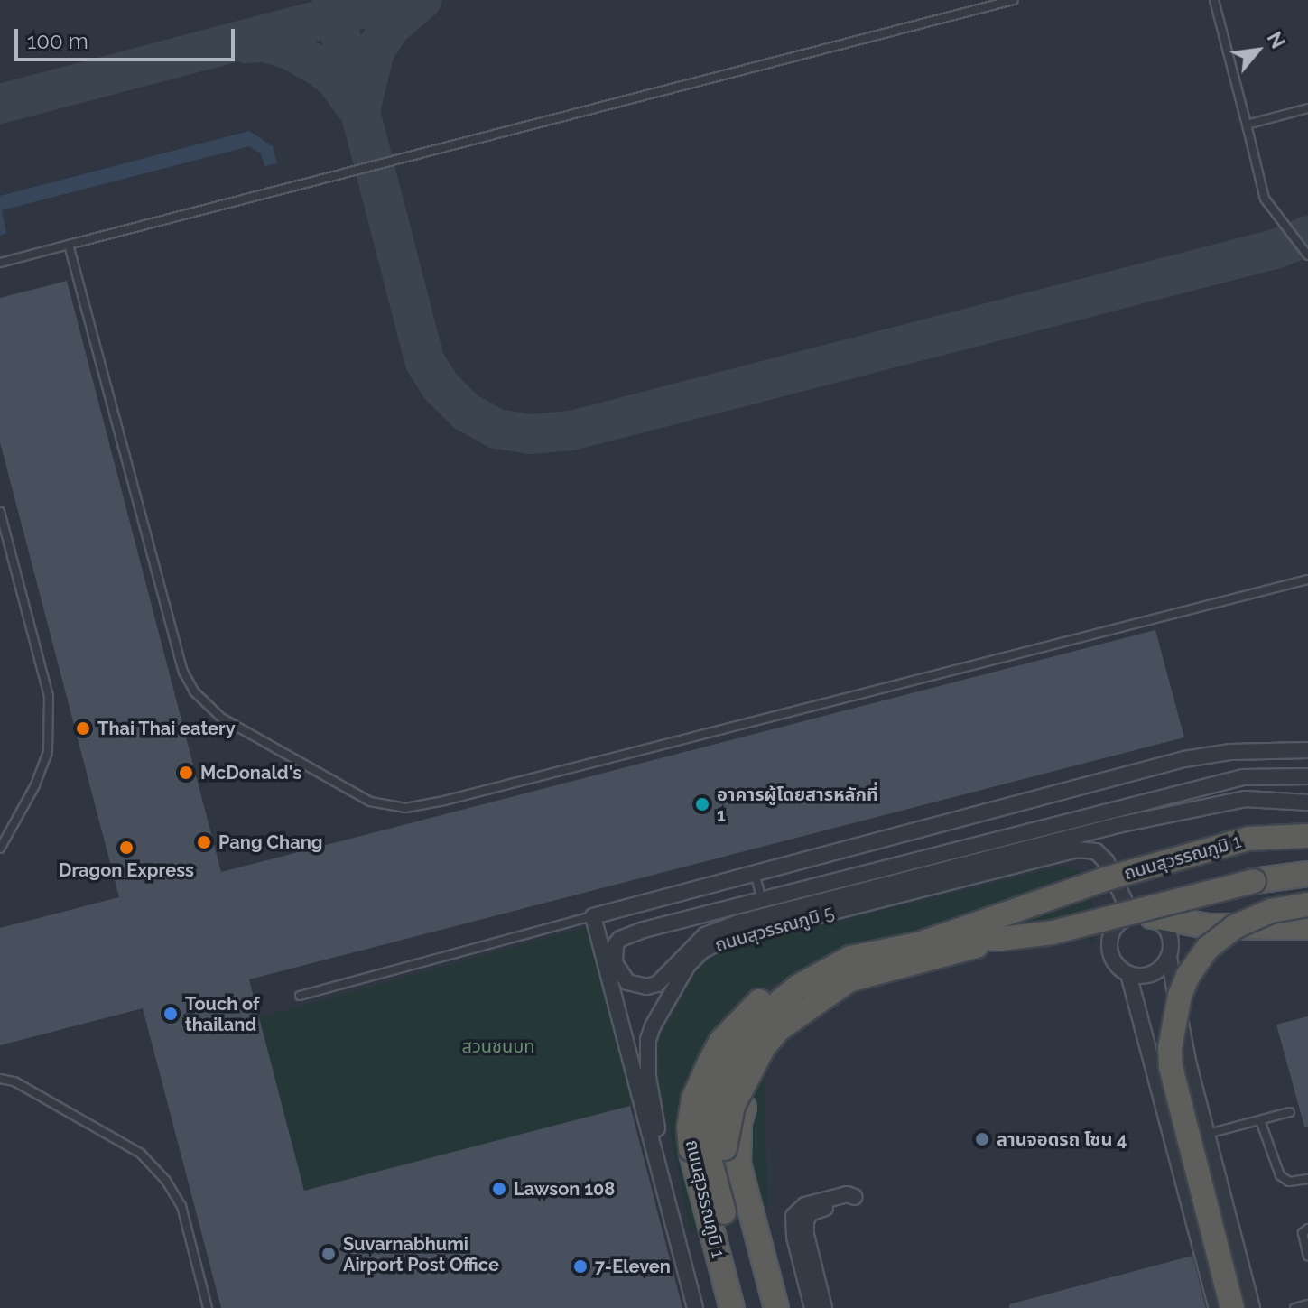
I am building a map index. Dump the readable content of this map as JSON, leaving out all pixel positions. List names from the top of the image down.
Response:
{
  "streets": {
    "highway": ["ถนนสุวรรณภูมิ 1"],
    "street": ["ถนนสุวรรณภูมิ 5"]
  },
  "parks": ["สวนชนบท"],
  "places": [
    "Thai Thai eatery",
    "McDonald's",
    "อาคารผู้โดยสารหลักที่ 1",
    "Pang Chang",
    "Dragon Express",
    "Touch of thailand",
    "ลานจอดรถ โซน 4",
    "Lawson 108",
    "Suvarnabhumi Airport Post Office",
    "7-Eleven"
  ],
  "scale_bar": "100 m",
  "north": "top right"
}
